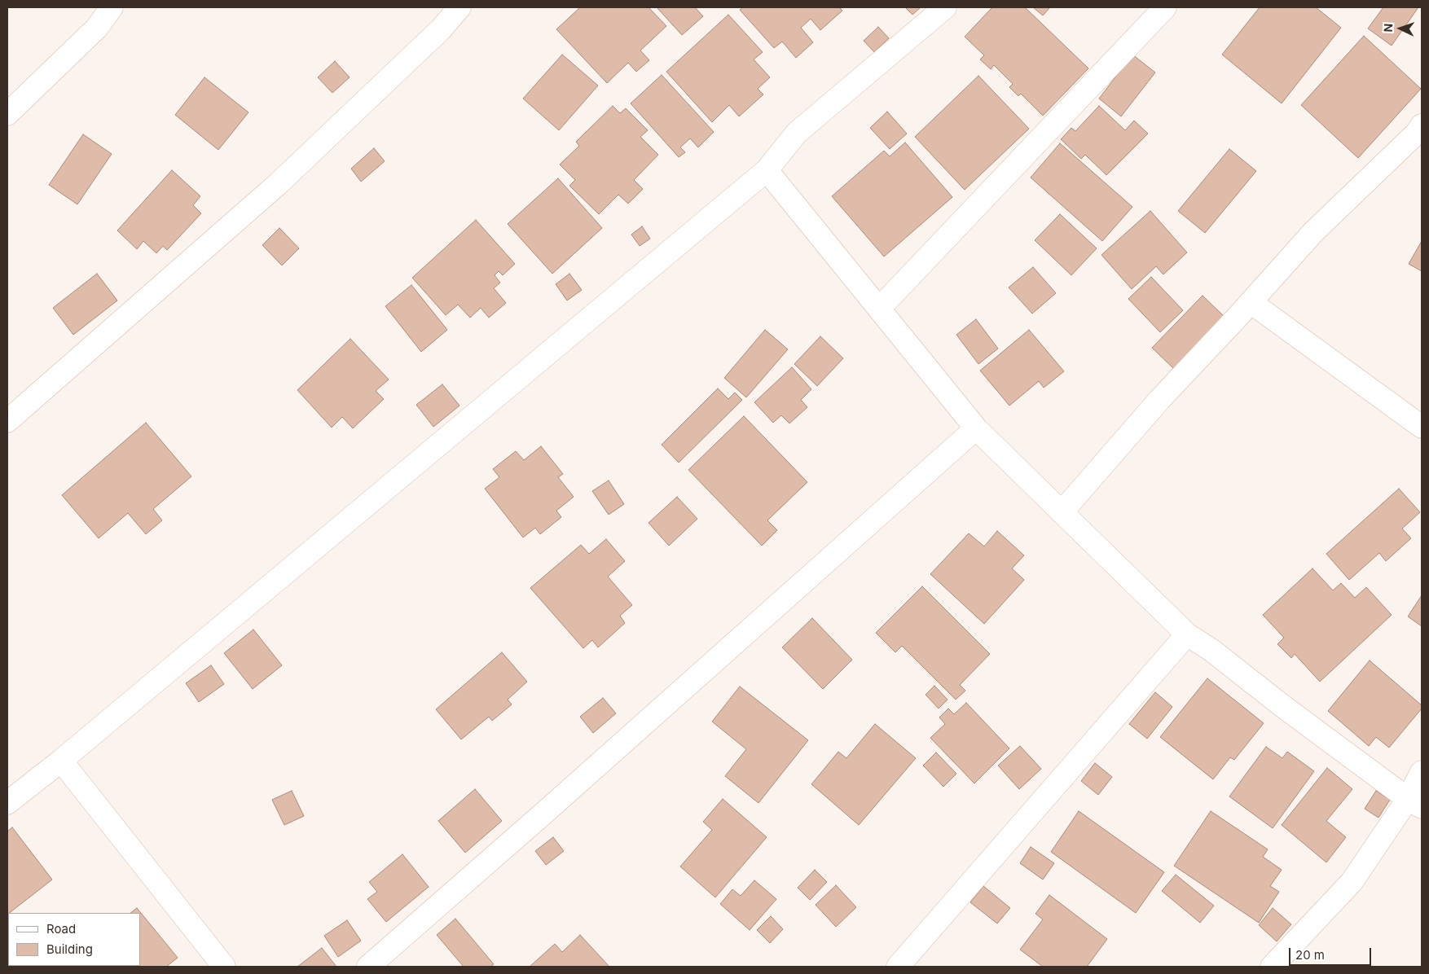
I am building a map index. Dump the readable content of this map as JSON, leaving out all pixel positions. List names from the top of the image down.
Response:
{
  "legend": ["Road", "Building"],
  "scale_bar": "20 m",
  "north": "left"
}
